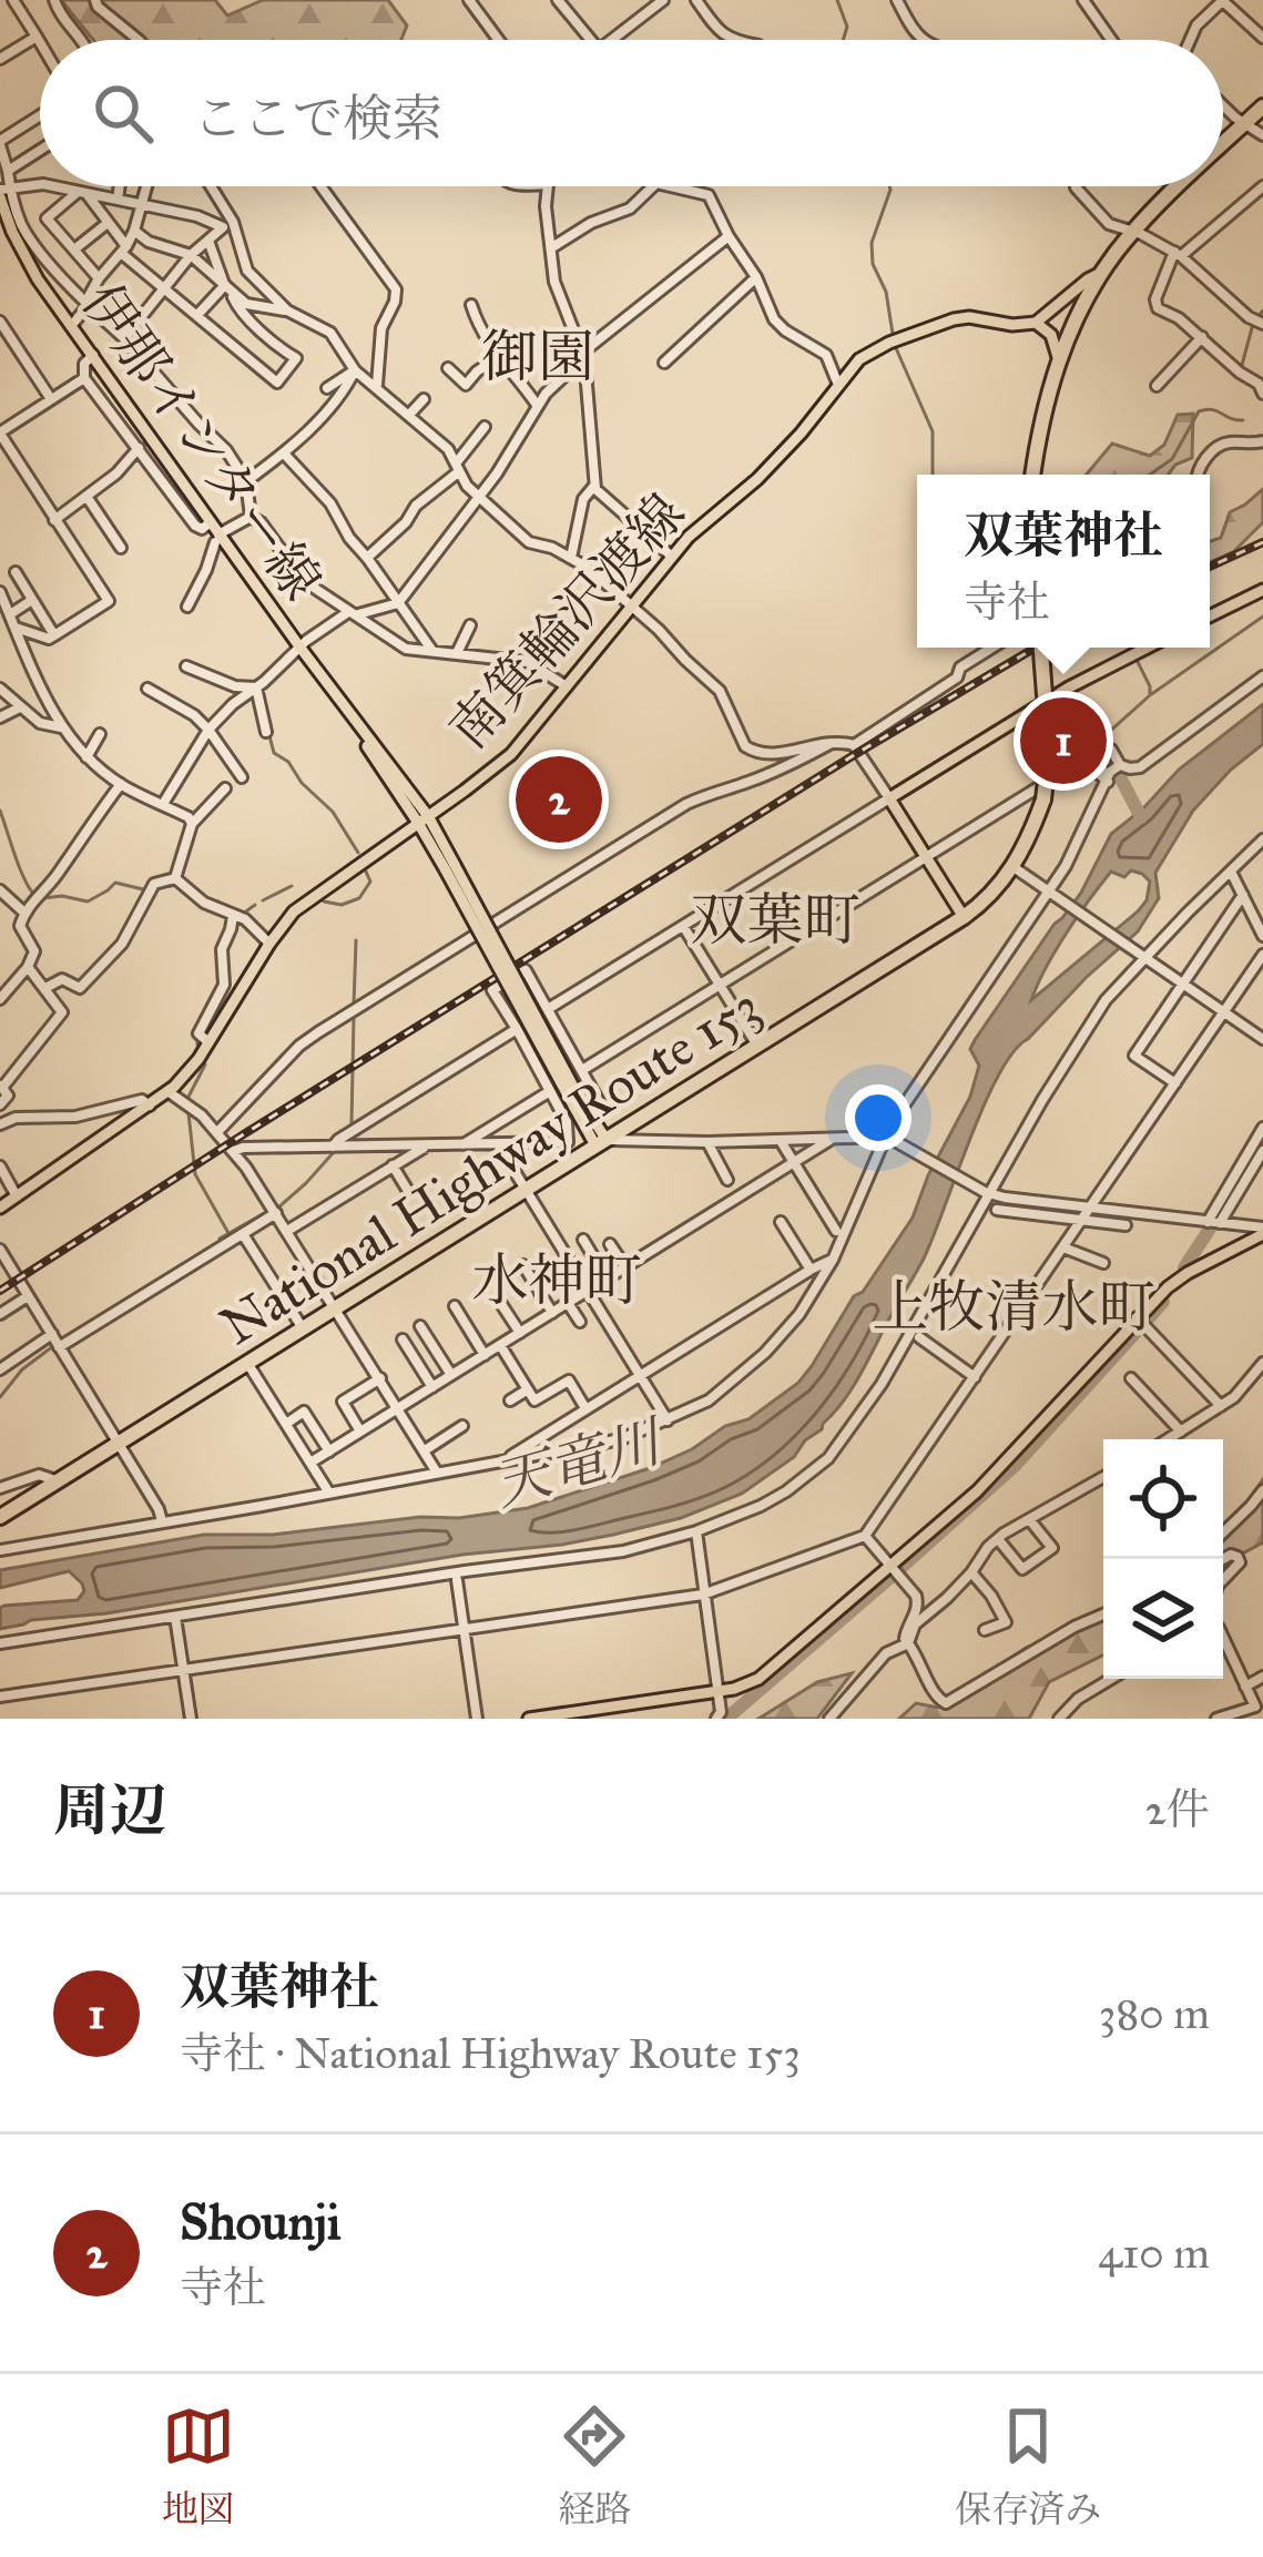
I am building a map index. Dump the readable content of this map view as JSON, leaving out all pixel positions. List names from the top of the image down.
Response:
{
  "streets": {
    "highway": ["National Highway Route 153"],
    "main road": ["伊那インター線", "南箕輪沢渡線"]
  },
  "crossings": [
    ["伊那インター線", "南箕輪沢渡線"],
    ["伊那インター線", "National Highway Route 153"]
  ],
  "districts": [
    "御園",
    "双葉町",
    "水神町",
    "上牧清水町"
  ],
  "water": ["天竜川"],
  "page": {
    "search": "ここで検索",
    "popup": ["双葉神社", "寺社"],
    "pins": ["1", "2"],
    "heading": ["周辺", "2件"],
    "list": [
      {
        "mark": "1",
        "name": "双葉神社",
        "note": "寺社 · National Highway Route 153",
        "value": "380 m"
      },
      {
        "mark": "2",
        "name": "Shounji",
        "note": "寺社",
        "value": "410 m"
      }
    ],
    "nav": ["地図", "経路", "保存済み"]
  }
}
